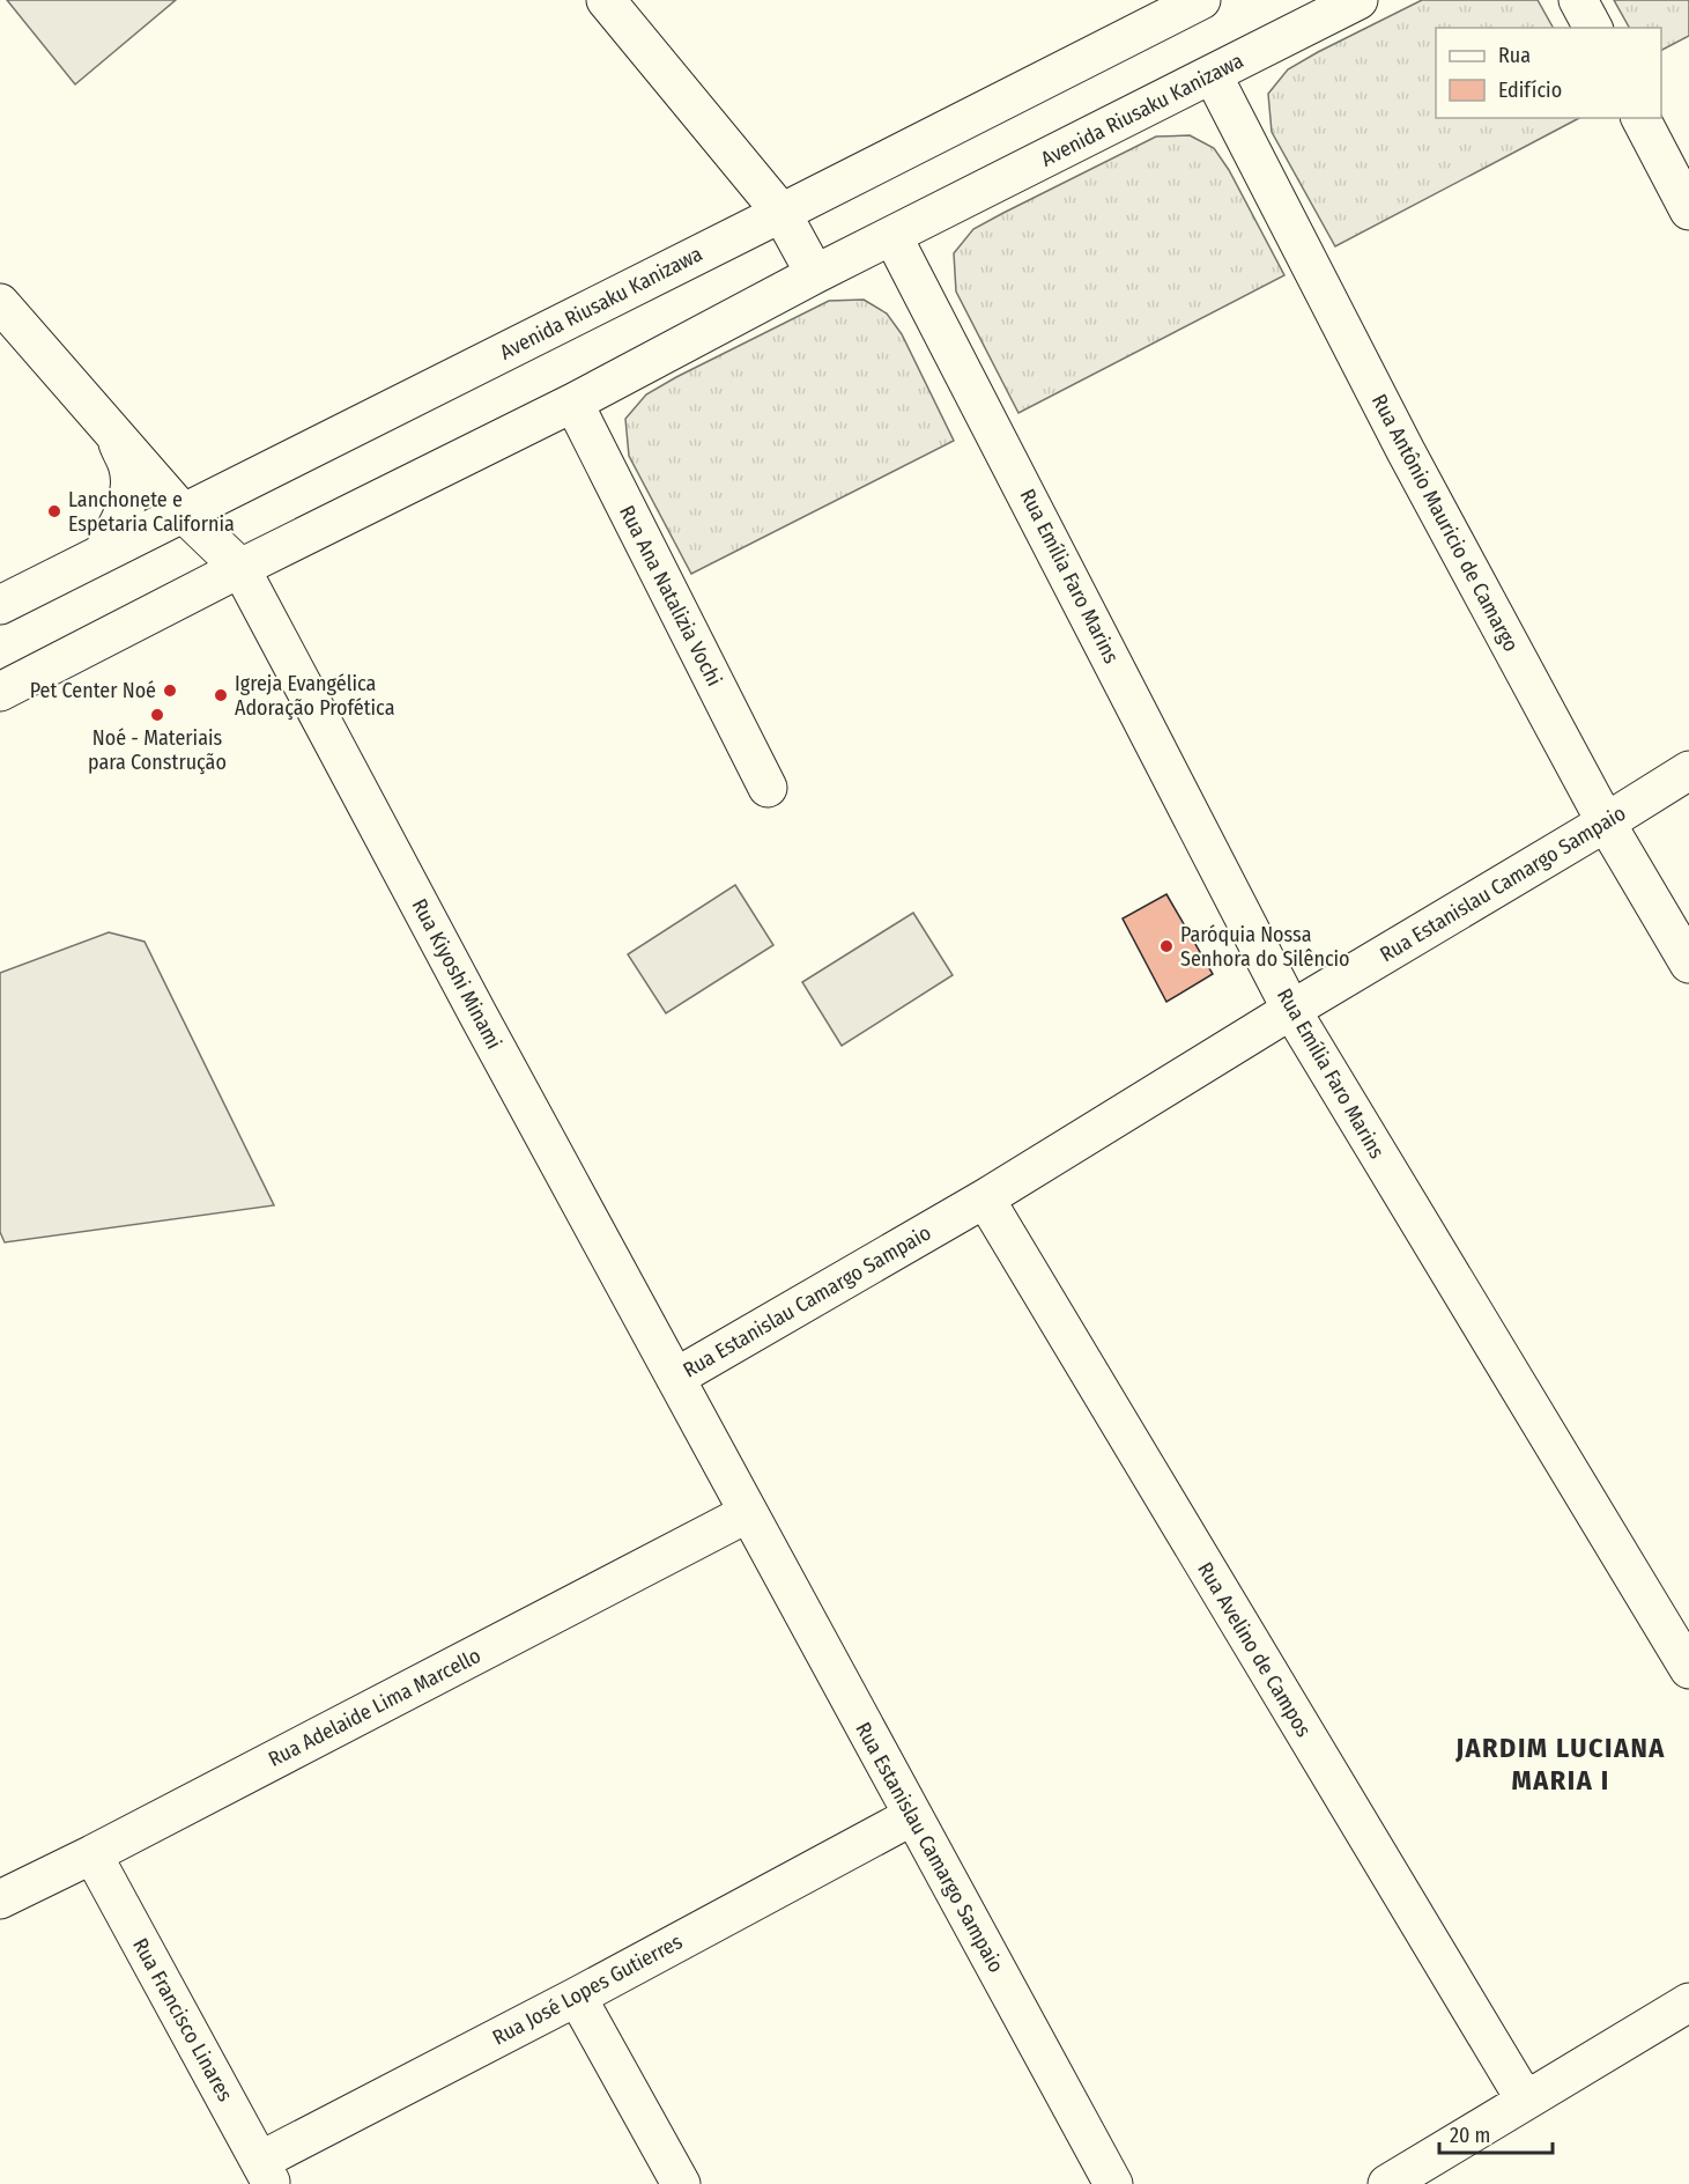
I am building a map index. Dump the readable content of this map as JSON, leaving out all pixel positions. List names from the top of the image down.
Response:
{
  "streets": {
    "street": [
      "Avenida Riusaku Kanizawa",
      "Rua Antônio Mauricio de Camargo",
      "Rua Emília Faro Marins",
      "Rua Ana Natalizia Vochi",
      "Rua Estanislau Camargo Sampaio",
      "Rua Kiyoshi Minami",
      "Rua Avelino de Campos",
      "Rua Adelaide Lima Marcello",
      "Rua José Lopes Gutierres",
      "Rua Francisco Linares"
    ]
  },
  "crossings": [
    ["Avenida Riusaku Kanizawa", "Rua Antônio Mauricio de Camargo"],
    ["Avenida Riusaku Kanizawa", "Rua Emília Faro Marins"],
    ["Avenida Riusaku Kanizawa", "Rua Ana Natalizia Vochi"],
    ["Avenida Riusaku Kanizawa", "Rua Kiyoshi Minami"],
    ["Rua Antônio Mauricio de Camargo", "Rua Estanislau Camargo Sampaio"],
    ["Rua Emília Faro Marins", "Rua Estanislau Camargo Sampaio"],
    ["Rua Estanislau Camargo Sampaio", "Rua Kiyoshi Minami"],
    ["Rua Estanislau Camargo Sampaio", "Rua Avelino de Campos"],
    ["Rua Estanislau Camargo Sampaio", "Rua Adelaide Lima Marcello"],
    ["Rua Estanislau Camargo Sampaio", "Rua José Lopes Gutierres"],
    ["Rua Adelaide Lima Marcello", "Rua Francisco Linares"],
    ["Rua José Lopes Gutierres", "Rua Francisco Linares"]
  ],
  "districts": ["JARDIM LUCIANA MARIA I"],
  "places": [
    "Lanchonete e Espetaria California",
    "Pet Center Noé",
    "Igreja Evangélica Adoração Profética",
    "Noé - Materiais para Construção",
    "Paróquia Nossa Senhora do Silêncio"
  ],
  "legend": ["Rua", "Edifício"],
  "scale_bar": "20 m"
}
